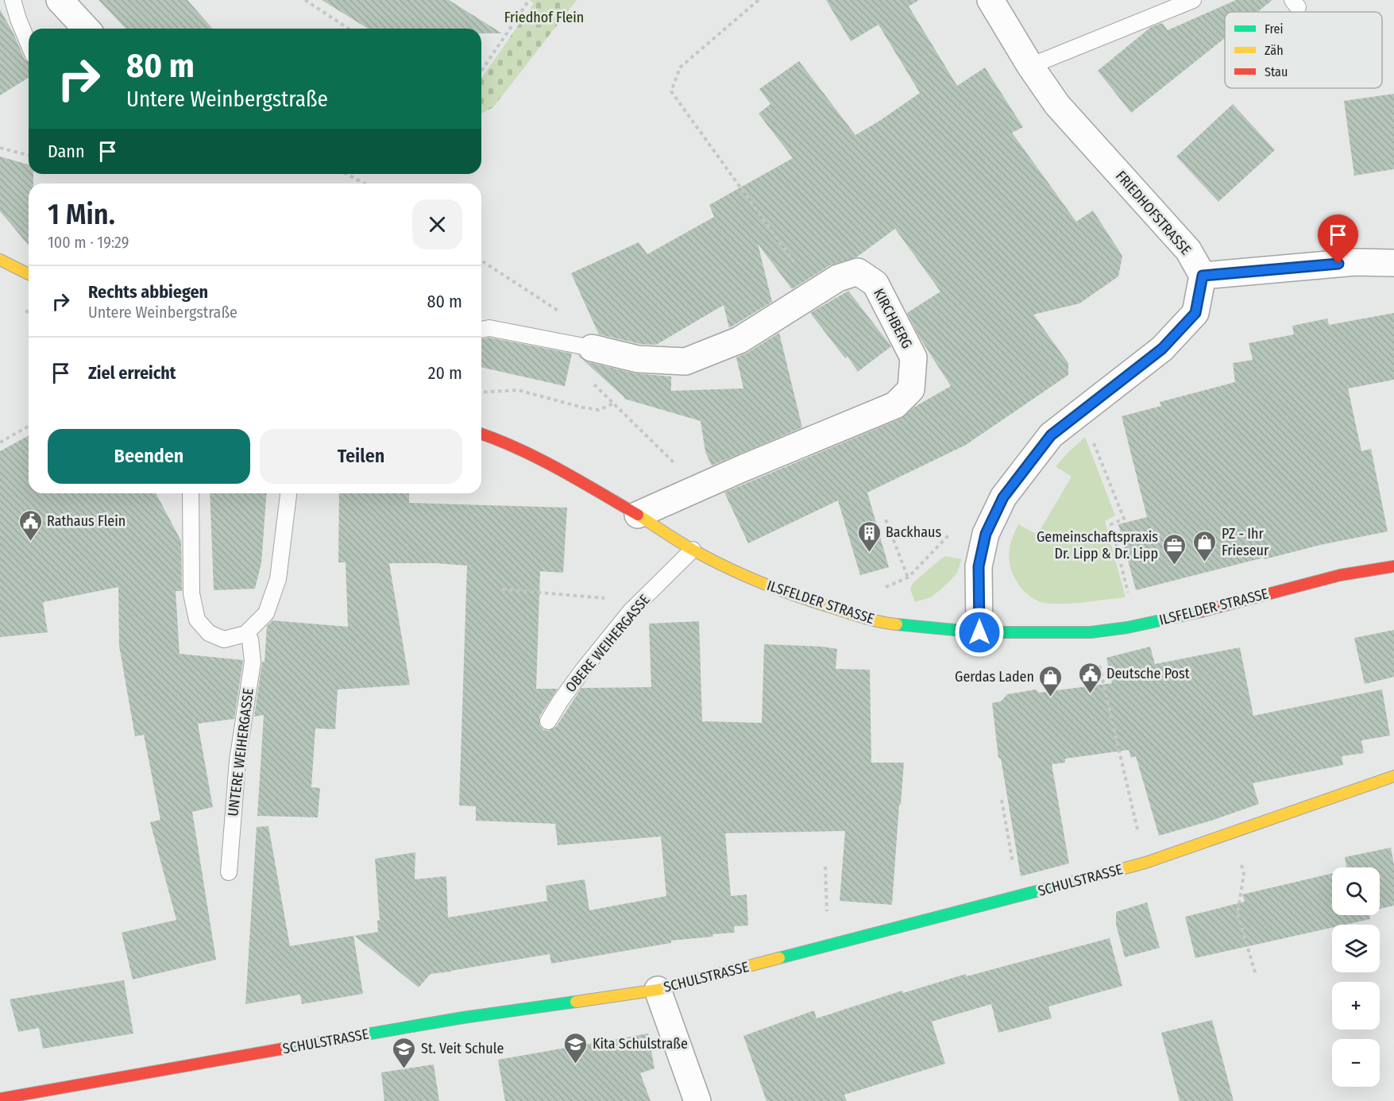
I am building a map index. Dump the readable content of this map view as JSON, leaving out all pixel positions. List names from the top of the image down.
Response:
{
  "streets": {
    "street": [
      "FRIEDHOFSTRASSE",
      "KIRCHBERG",
      "ILSFELDER STRASSE",
      "SCHULSTRASSE"
    ],
    "lane": ["OBERE WEIHERGASSE", "UNTERE WEIHERGASSE"]
  },
  "crossings": [
    ["KIRCHBERG", "ILSFELDER STRASSE"],
    ["ILSFELDER STRASSE", "OBERE WEIHERGASSE"]
  ],
  "parks": ["Friedhof Flein"],
  "places": {
    "public building": ["Rathaus Flein", "Deutsche Post"],
    "building": ["Backhaus"],
    "shop": ["PZ - Ihr Frieseur", "Gerdas Laden"],
    "office": ["Gemeinschaftspraxis Dr. Lipp & Dr. Lipp"],
    "school or university": ["Kita Schulstraße", "St. Veit Schule"]
  },
  "legend": ["Frei", "Zäh", "Stau"],
  "page": {
    "turn": ["80 m", "Untere Weinbergstraße"],
    "then": "Dann",
    "heading": ["1 Min.", "100 m · 19:29"],
    "list": [
      {
        "name": "Rechts abbiegen",
        "note": "Untere Weinbergstraße",
        "value": "80 m"
      },
      {
        "name": "Ziel erreicht",
        "value": "20 m"
      }
    ],
    "buttons": ["Beenden", "Teilen"],
    "map_buttons": ["+", "−"]
  }
}
